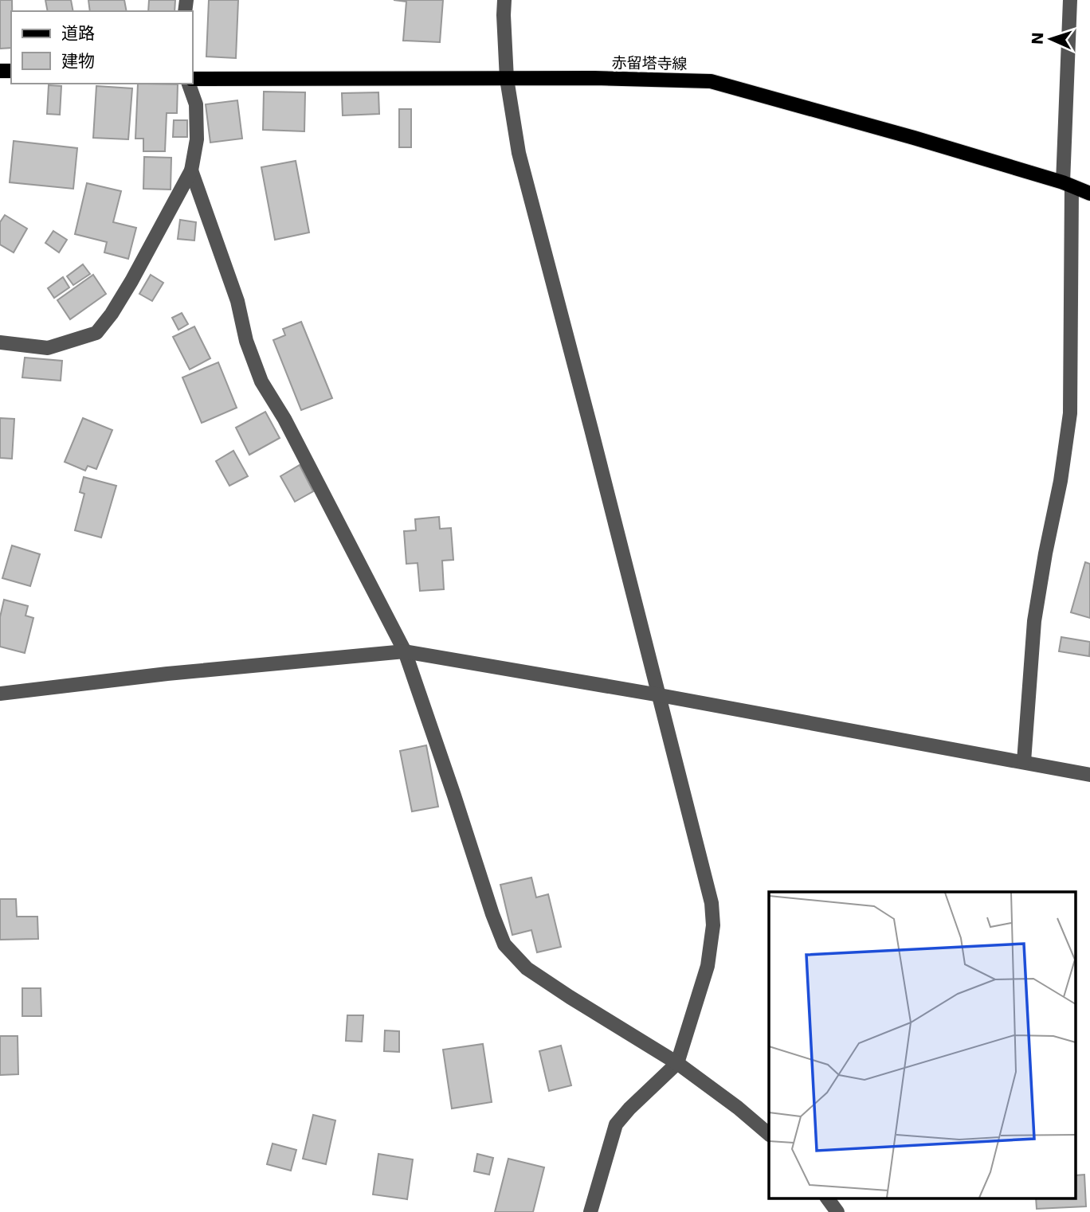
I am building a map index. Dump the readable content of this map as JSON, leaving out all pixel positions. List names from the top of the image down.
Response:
{
  "streets": {
    "main road": ["赤留塔寺線"]
  },
  "legend": ["道路", "建物"],
  "north": "left"
}
